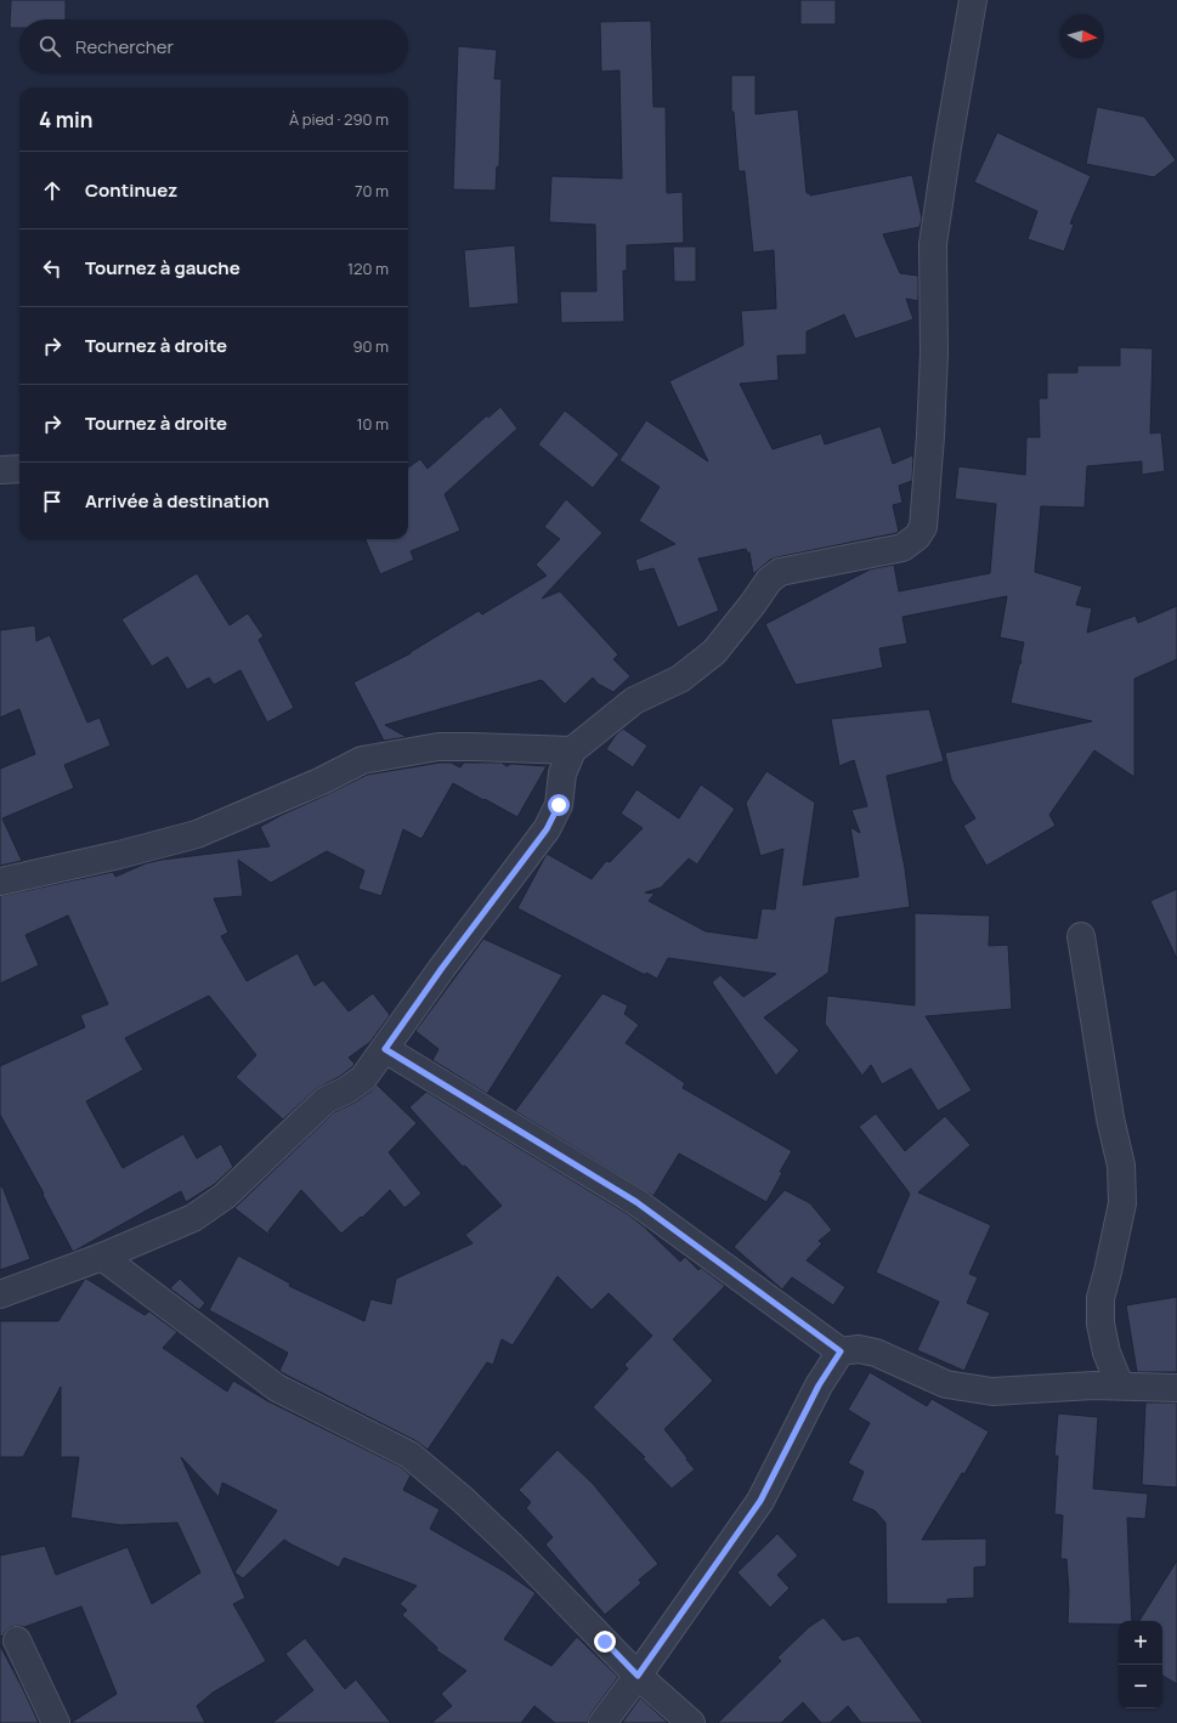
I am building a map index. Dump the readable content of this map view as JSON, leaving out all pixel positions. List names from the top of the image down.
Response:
{
  "north": "right",
  "page": {
    "search": "Rechercher",
    "heading": ["4 min", "À pied · 290 m"],
    "list": [
      ["Continuez", "70 m"],
      ["Tournez à gauche", "120 m"],
      ["Tournez à droite", "90 m"],
      ["Tournez à droite", "10 m"],
      "Arrivée à destination"
    ],
    "map_buttons": ["+", "−"]
  }
}
